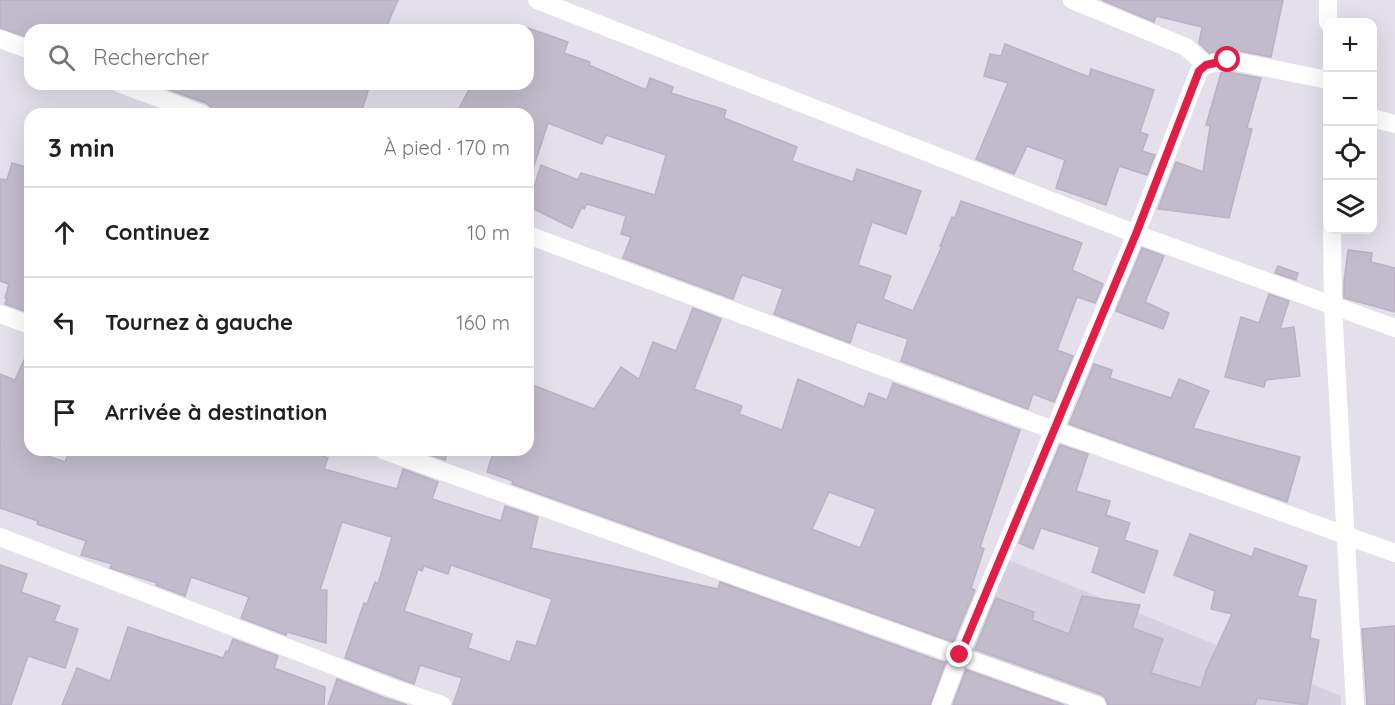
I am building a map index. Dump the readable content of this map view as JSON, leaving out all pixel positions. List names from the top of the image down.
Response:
{
  "page": {
    "map_buttons": ["+", "−"],
    "search": "Rechercher",
    "heading": ["3 min", "À pied · 170 m"],
    "list": [
      ["Continuez", "10 m"],
      ["Tournez à gauche", "160 m"],
      "Arrivée à destination"
    ]
  }
}
